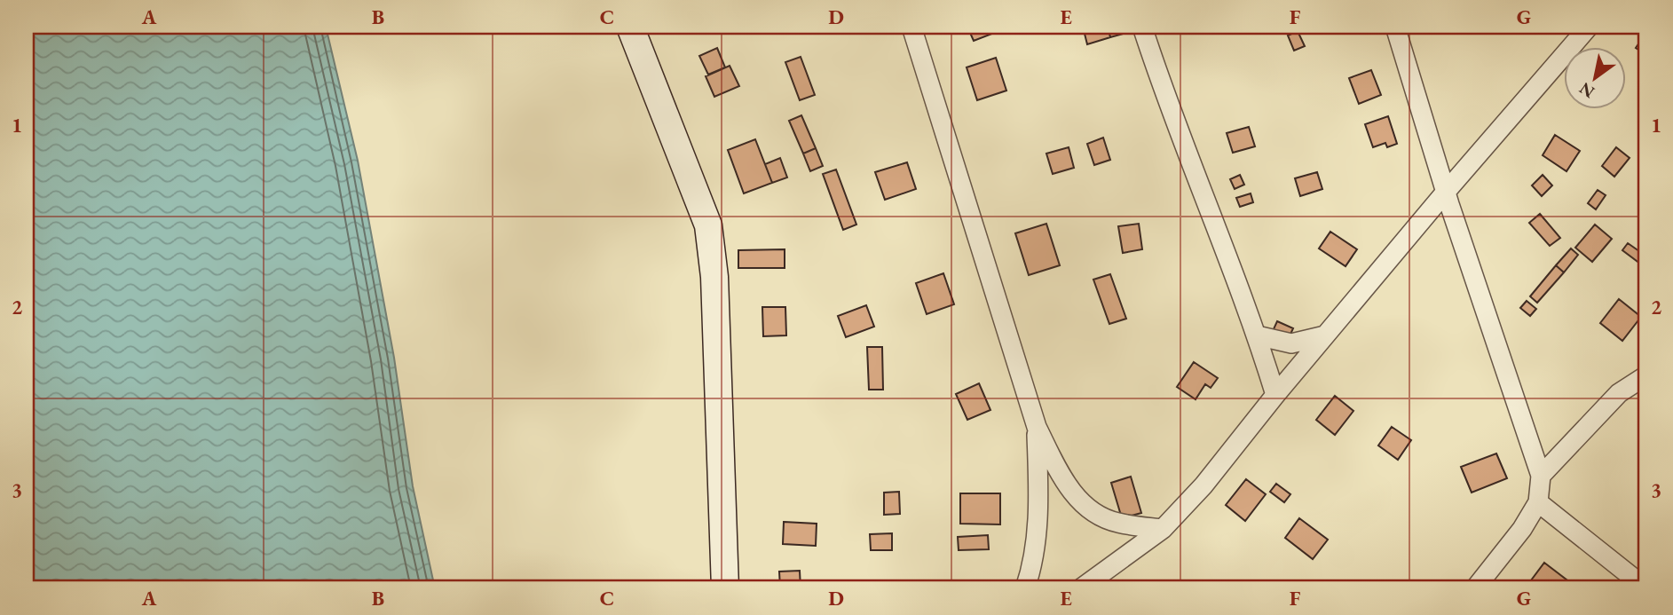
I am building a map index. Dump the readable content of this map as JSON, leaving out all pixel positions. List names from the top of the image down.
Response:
{
  "north": "bottom left",
  "grid": {
    "columns": [
      "A",
      "B",
      "C",
      "D",
      "E",
      "F",
      "G"
    ],
    "rows": ["1", "2", "3"]
  }
}
